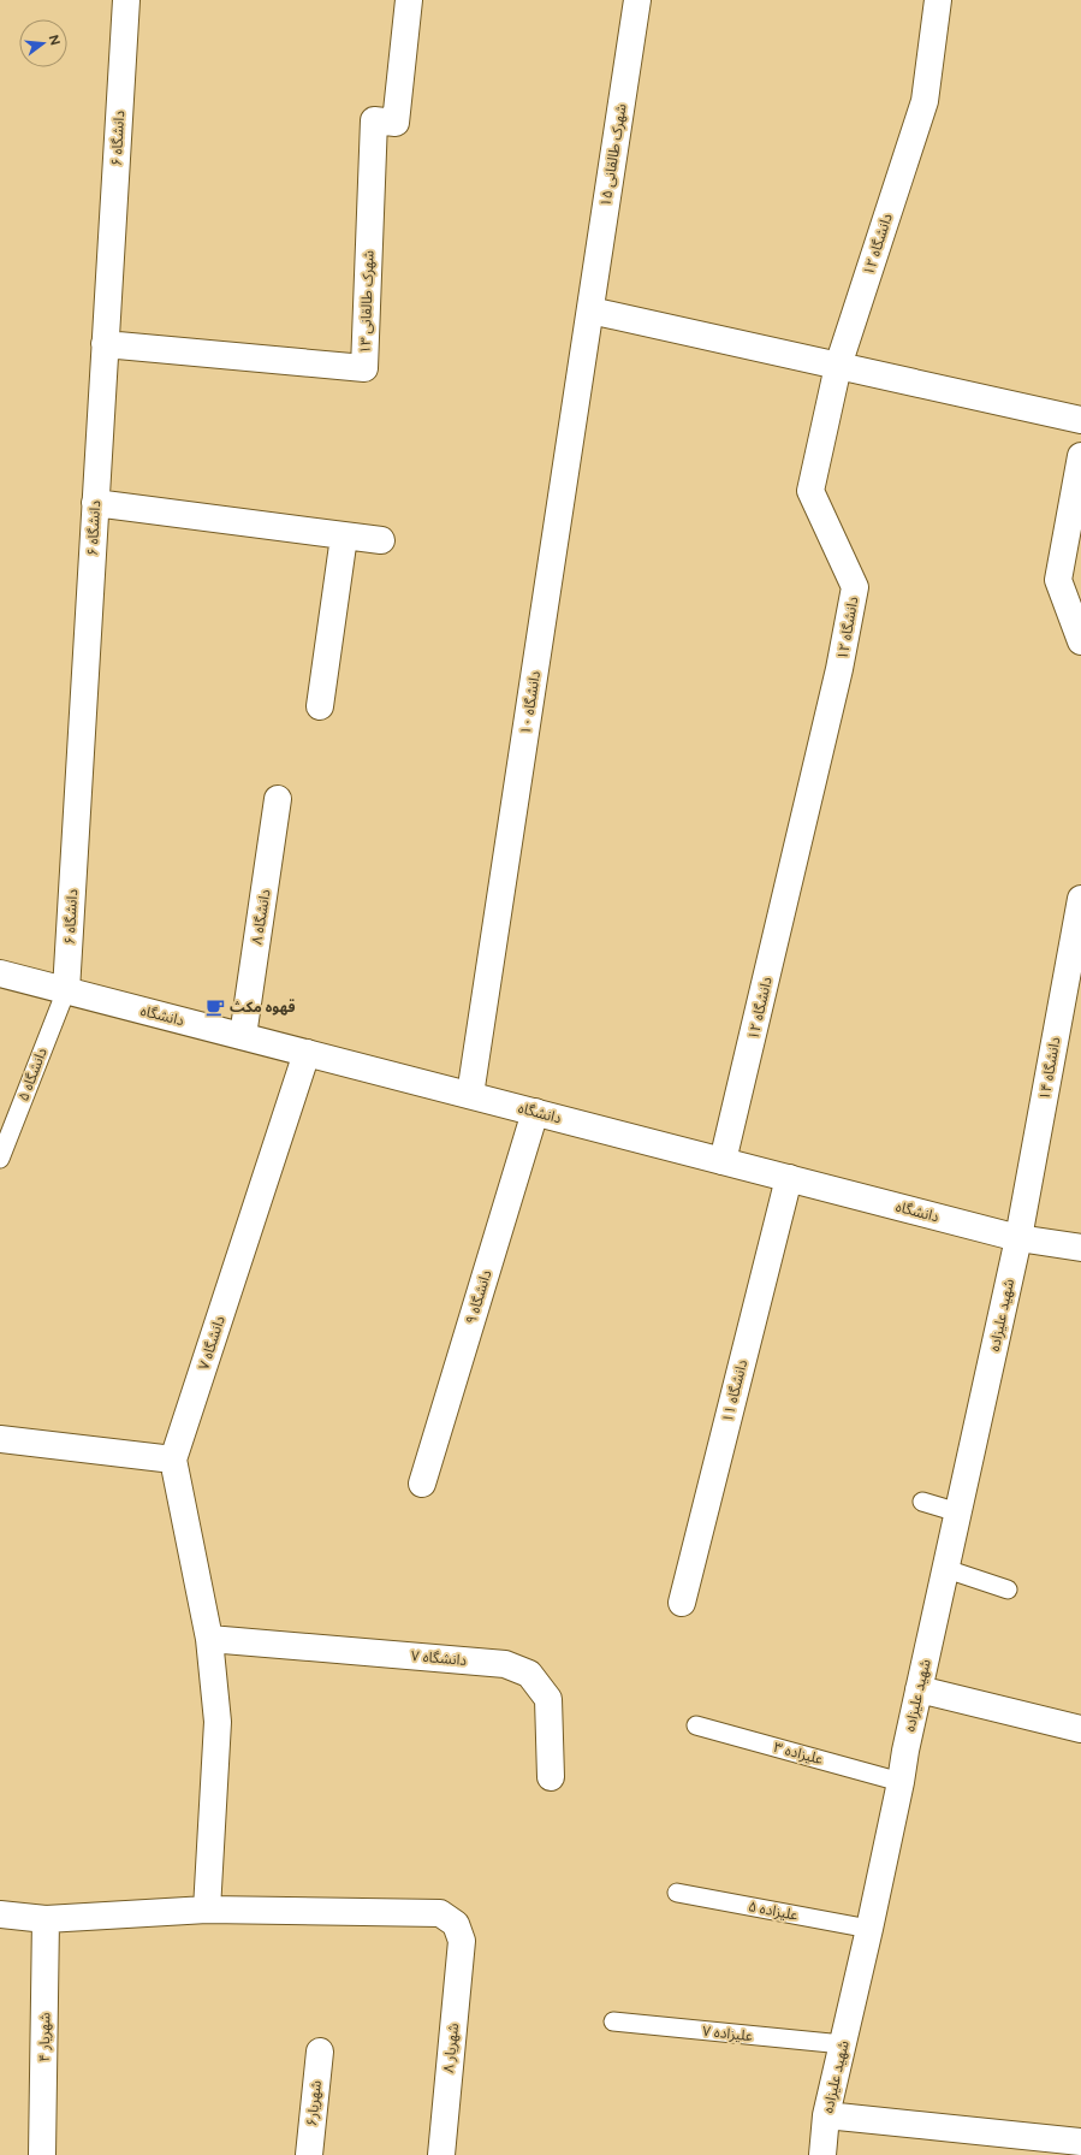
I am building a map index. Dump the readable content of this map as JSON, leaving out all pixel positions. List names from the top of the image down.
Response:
{
  "streets": {
    "street": [
      "دانشگاه ۶",
      "شهرک طالقانی ۱۵",
      "دانشگاه ۱۲",
      "شهرک طالقانی ۱۳",
      "دانشگاه ۱۰",
      "دانشگاه ۸",
      "دانشگاه",
      "دانشگاه ۱۴",
      "دانشگاه ۹",
      "شهید علیزاده",
      "دانشگاه ۷",
      "دانشگاه ۱۱",
      "شهریار ۴",
      "شهریار ۸",
      "شهریار۶"
    ],
    "lane": [
      "دانشگاه ۵",
      "علیزاده ۳",
      "علیزاده ۵",
      "علیزاده ۷"
    ]
  },
  "crossings": [
    ["دانشگاه ۶", "شهرک طالقانی ۱۳"],
    ["دانشگاه ۶", "دانشگاه"],
    ["دانشگاه ۶", "دانشگاه ۵"],
    ["شهرک طالقانی ۱۵", "دانشگاه ۱۰"],
    ["دانشگاه ۱۲", "دانشگاه"],
    ["دانشگاه ۱۰", "دانشگاه"],
    ["دانشگاه ۸", "دانشگاه"],
    ["دانشگاه", "دانشگاه ۱۴"],
    ["دانشگاه", "دانشگاه ۵"],
    ["دانشگاه", "دانشگاه ۹"],
    ["دانشگاه", "شهید علیزاده"],
    ["دانشگاه", "دانشگاه ۷"],
    ["دانشگاه", "دانشگاه ۱۱"],
    ["دانشگاه ۱۴", "شهید علیزاده"],
    ["شهید علیزاده", "علیزاده ۳"],
    ["شهید علیزاده", "علیزاده ۵"],
    ["شهید علیزاده", "علیزاده ۷"],
    ["دانشگاه ۷", "شهریار ۸"]
  ],
  "places": {
    "cafe": ["قهوه مکث"]
  },
  "north": "right"
}
